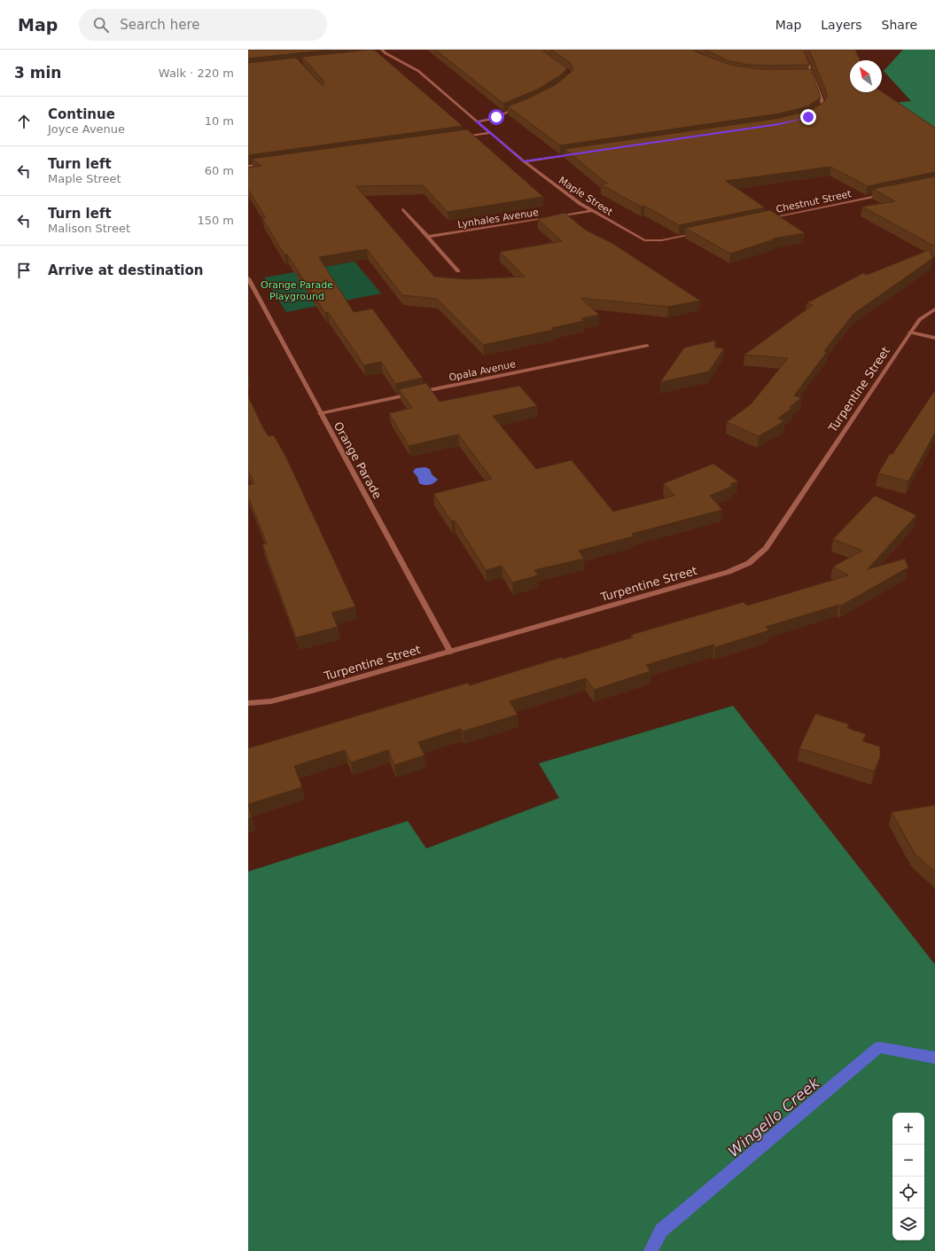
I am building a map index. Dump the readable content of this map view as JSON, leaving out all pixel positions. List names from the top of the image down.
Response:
{
  "streets": {
    "street": [
      "Maple Street",
      "Chestnut Street",
      "Lynhales Avenue",
      "Opala Avenue",
      "Turpentine Street",
      "Orange Parade"
    ]
  },
  "crossings": [
    ["Maple Street", "Lynhales Avenue"],
    ["Opala Avenue", "Orange Parade"],
    ["Turpentine Street", "Orange Parade"]
  ],
  "water": ["Wingello Creek"],
  "parks": ["Orange Parade Playground"],
  "north": "top left",
  "page": {
    "header": "Map",
    "search": "Search here",
    "nav": ["Map", "Layers", "Share"],
    "heading": ["3 min", "Walk · 220 m"],
    "list": [
      ["Continue", "Joyce Avenue", "10 m"],
      ["Turn left", "Maple Street", "60 m"],
      ["Turn left", "Malison Street", "150 m"],
      "Arrive at destination"
    ],
    "map_buttons": ["+", "−"]
  }
}
